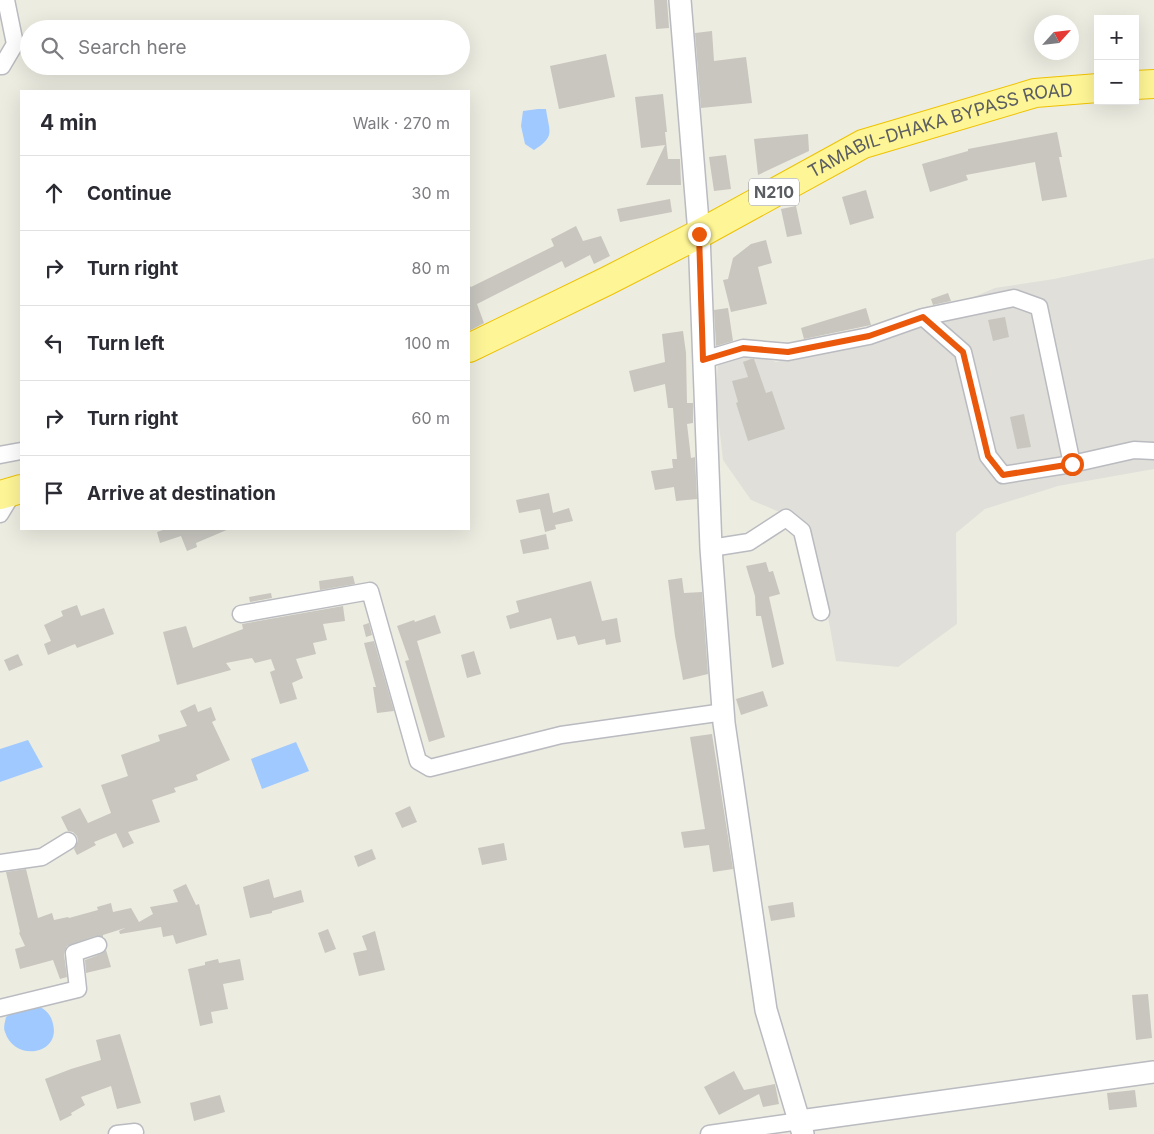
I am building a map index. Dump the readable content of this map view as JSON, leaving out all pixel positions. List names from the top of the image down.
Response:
{
  "streets": {
    "highway": ["TAMABIL-DHAKA BYPASS ROAD", "N210"]
  },
  "north": "top right",
  "page": {
    "map_buttons": ["+", "−"],
    "search": "Search here",
    "heading": ["4 min", "Walk · 270 m"],
    "list": [
      ["Continue", "30 m"],
      ["Turn right", "80 m"],
      ["Turn left", "100 m"],
      ["Turn right", "60 m"],
      "Arrive at destination"
    ]
  }
}
